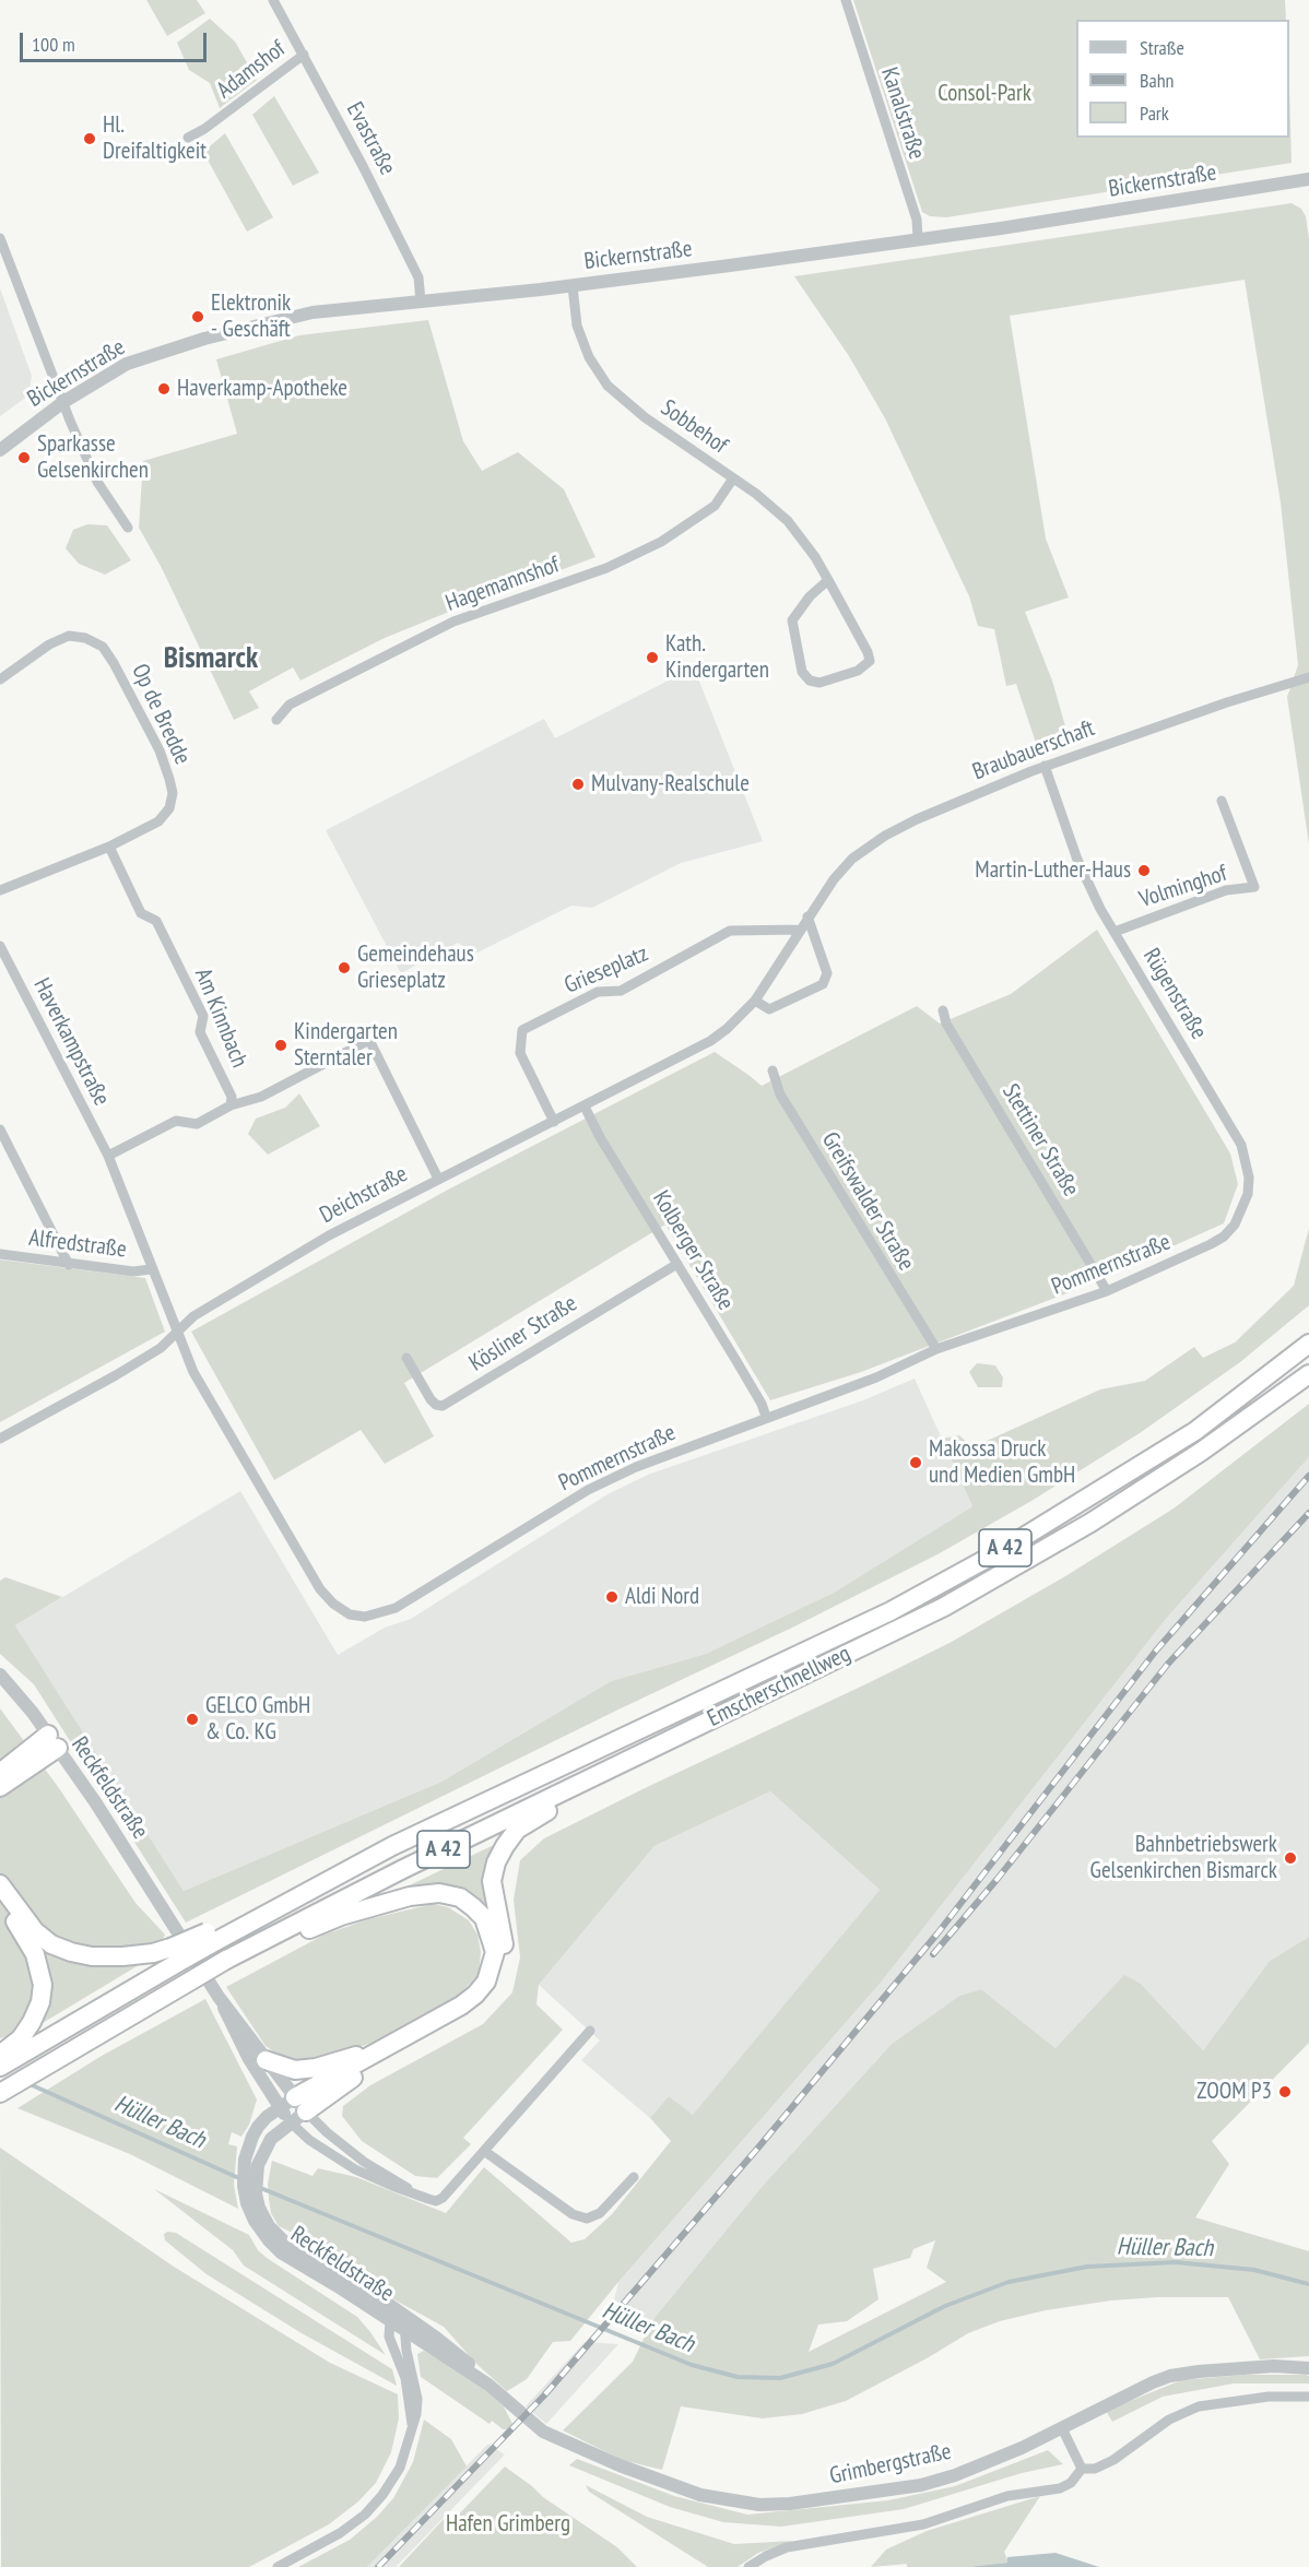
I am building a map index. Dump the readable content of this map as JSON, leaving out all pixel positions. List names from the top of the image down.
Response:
{
  "streets": {
    "highway": ["A 42", "Emscherschnellweg"],
    "street": [
      "Adamshof",
      "Kanalstraße",
      "Evastraße",
      "Bickernstraße",
      "Sobbehof",
      "Hagemannshof",
      "Op de Bredde",
      "Braubauerschaft",
      "Volminghof",
      "Grieseplatz",
      "Rügenstraße",
      "Am Kinnbach",
      "Haverkampstraße",
      "Stettiner Straße",
      "Deichstraße",
      "Greifswalder Straße",
      "Alfredstraße",
      "Kolberger Straße",
      "Pommernstraße",
      "Kösliner Straße",
      "Reckfeldstraße",
      "Grimbergstraße"
    ]
  },
  "crossings": [
    ["Adamshof", "Evastraße"],
    ["Kanalstraße", "Bickernstraße"],
    ["Evastraße", "Bickernstraße"],
    ["Bickernstraße", "Sobbehof"],
    ["Sobbehof", "Hagemannshof"],
    ["Op de Bredde", "Am Kinnbach"],
    ["Braubauerschaft", "Rügenstraße"],
    ["Braubauerschaft", "Deichstraße"],
    ["Volminghof", "Rügenstraße"],
    ["Grieseplatz", "Deichstraße"],
    ["Rügenstraße", "Pommernstraße"],
    ["Haverkampstraße", "Deichstraße"],
    ["Haverkampstraße", "Alfredstraße"],
    ["Haverkampstraße", "Pommernstraße"],
    ["Stettiner Straße", "Pommernstraße"],
    ["Deichstraße", "Kolberger Straße"],
    ["Deichstraße", "Pommernstraße"],
    ["Greifswalder Straße", "Pommernstraße"],
    ["Kolberger Straße", "Pommernstraße"],
    ["Kolberger Straße", "Kösliner Straße"],
    ["A 42", "Emscherschnellweg"],
    ["Reckfeldstraße", "Grimbergstraße"]
  ],
  "districts": ["Bismarck"],
  "water": ["Hüller Bach"],
  "parks": ["Consol-Park", "Hafen Grimberg"],
  "places": [
    "Hl. Dreifaltigkeit",
    "Elektronik - Geschäft",
    "Haverkamp-Apotheke",
    "Sparkasse Gelsenkirchen",
    "Kath. Kindergarten",
    "Mulvany-Realschule",
    "Martin-Luther-Haus",
    "Gemeindehaus Grieseplatz",
    "Kindergarten Sterntaler",
    "Makossa Druck und Medien GmbH",
    "Aldi Nord",
    "GELCO GmbH & Co. KG",
    "Bahnbetriebswerk Gelsenkirchen Bismarck",
    "ZOOM P3"
  ],
  "legend": ["Straße", "Bahn", "Park"],
  "scale_bar": "100 m"
}
